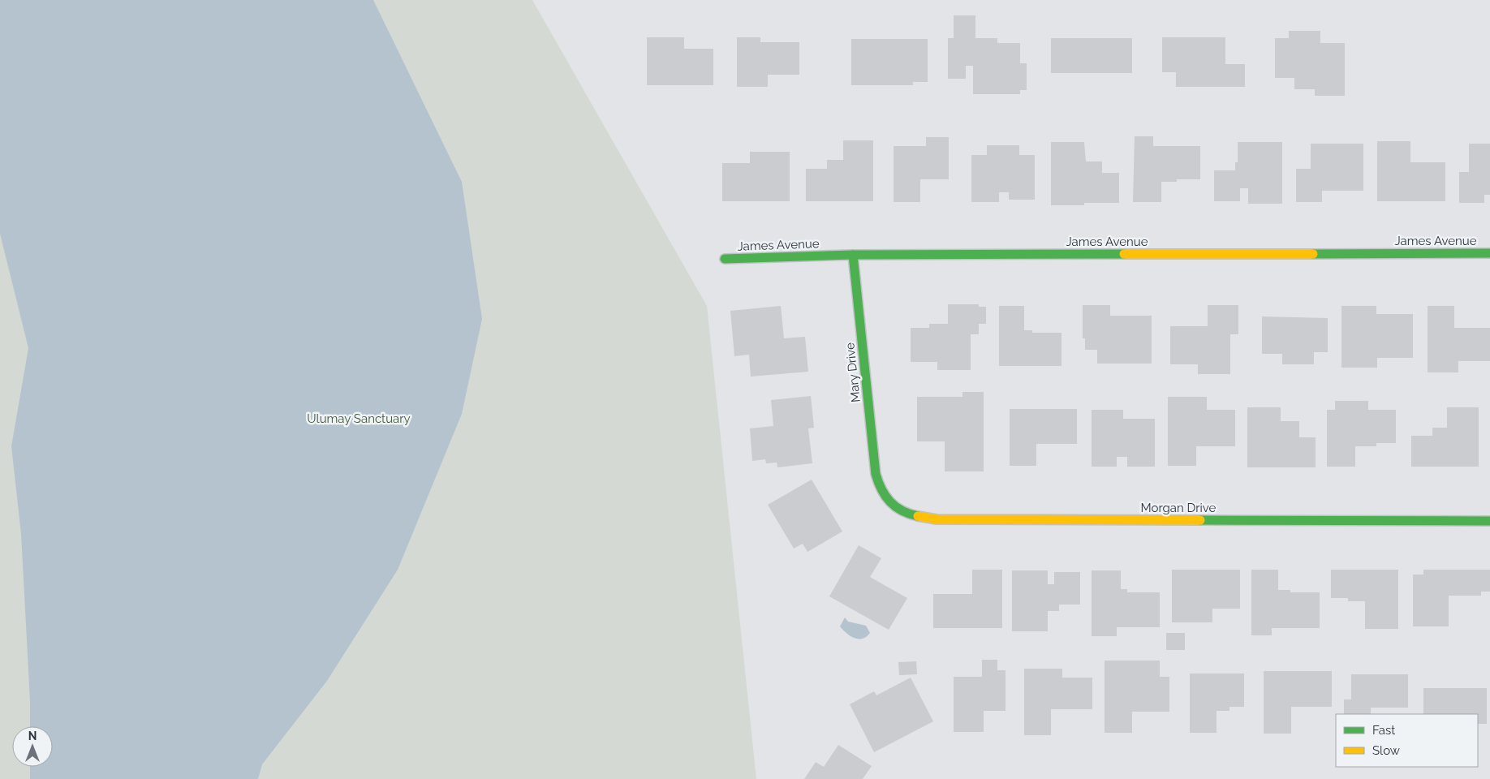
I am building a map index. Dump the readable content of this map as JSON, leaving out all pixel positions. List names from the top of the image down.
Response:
{
  "streets": {
    "street": ["James Avenue", "Mary Drive", "Morgan Drive"]
  },
  "crossings": [
    ["James Avenue", "Mary Drive"],
    ["Mary Drive", "Morgan Drive"]
  ],
  "parks": ["Ulumay Sanctuary"],
  "legend": ["Fast", "Slow"],
  "north": "top"
}
